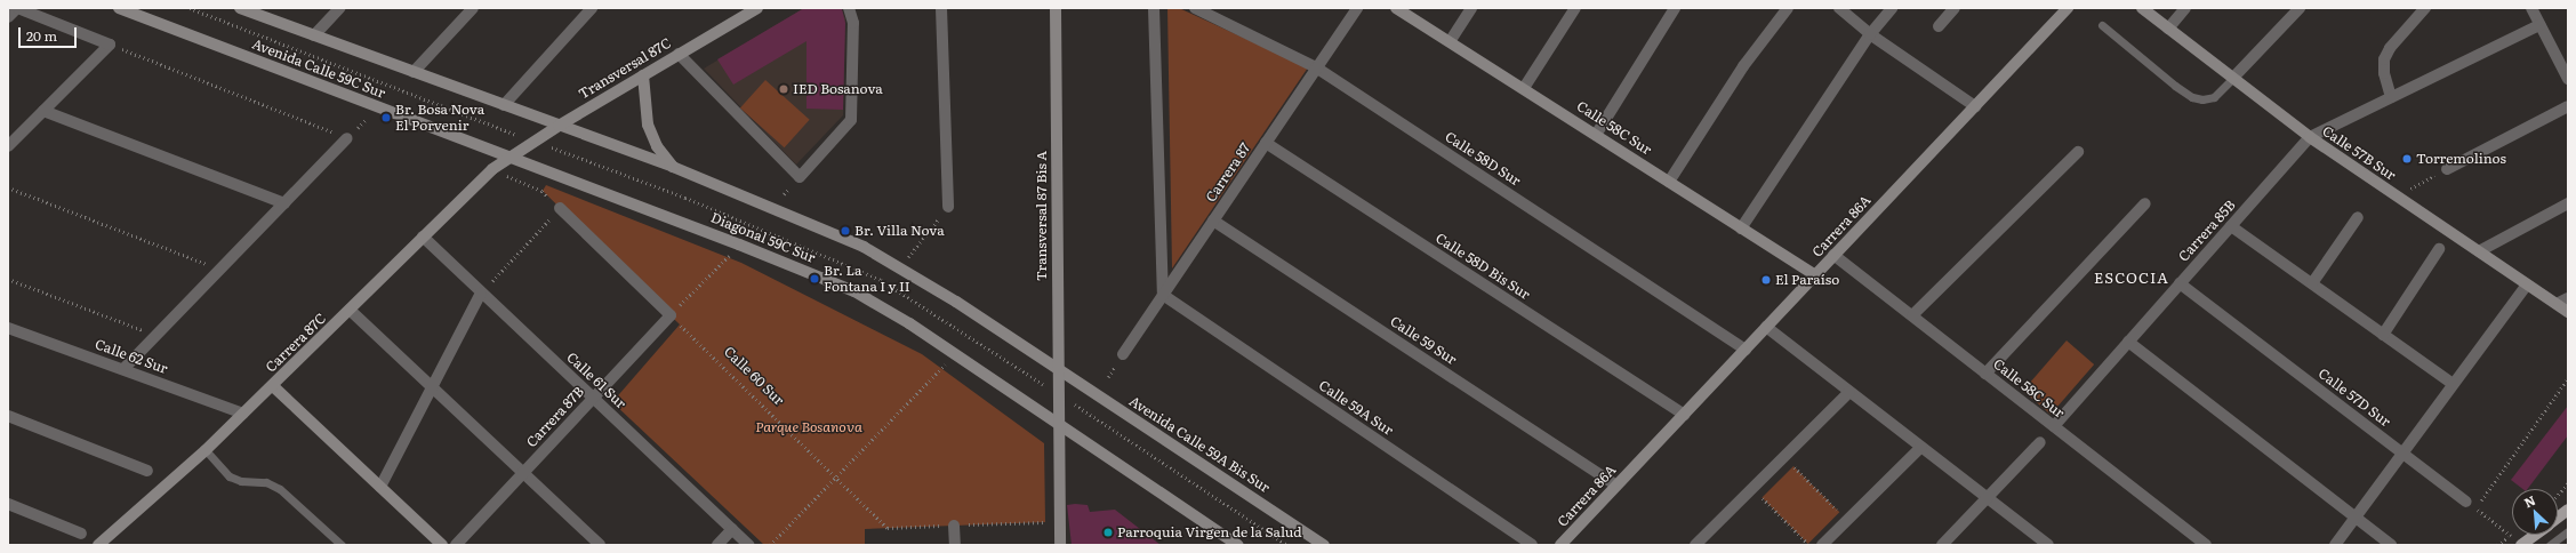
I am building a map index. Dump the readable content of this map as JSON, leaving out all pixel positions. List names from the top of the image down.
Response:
{
  "streets": {
    "street": [
      "Avenida Calle 59C Sur",
      "Transversal 87C",
      "Calle 58C Sur",
      "Calle 57B Sur",
      "Calle 58D Sur",
      "Carrera 87",
      "Transversal 87 Bis A",
      "Carrera 86A",
      "Carrera 85B",
      "Diagonal 59C Sur",
      "Calle 58D Bis Sur",
      "Calle 59 Sur",
      "Carrera 87C",
      "Calle 62 Sur",
      "Calle 61 Sur",
      "Calle 57D Sur",
      "Calle 59A Sur",
      "Carrera 87B",
      "Avenida Calle 59A Bis Sur"
    ],
    "path": ["Calle 60 Sur"]
  },
  "crossings": [
    ["Avenida Calle 59C Sur", "Transversal 87C"],
    ["Avenida Calle 59C Sur", "Diagonal 59C Sur"],
    ["Avenida Calle 59C Sur", "Carrera 87C"],
    ["Transversal 87C", "Diagonal 59C Sur"],
    ["Transversal 87C", "Carrera 87C"],
    ["Calle 58C Sur", "Carrera 86A"],
    ["Calle 58C Sur", "Carrera 85B"],
    ["Calle 57B Sur", "Carrera 85B"],
    ["Calle 58D Sur", "Carrera 87"],
    ["Calle 58D Sur", "Carrera 86A"],
    ["Carrera 87", "Calle 58D Bis Sur"],
    ["Carrera 87", "Calle 59 Sur"],
    ["Carrera 87", "Calle 59A Sur"],
    ["Transversal 87 Bis A", "Diagonal 59C Sur"],
    ["Transversal 87 Bis A", "Calle 60 Sur"],
    ["Transversal 87 Bis A", "Avenida Calle 59A Bis Sur"],
    ["Carrera 86A", "Calle 58D Bis Sur"],
    ["Carrera 86A", "Calle 59 Sur"],
    ["Carrera 85B", "Calle 57D Sur"],
    ["Diagonal 59C Sur", "Carrera 87C"],
    ["Carrera 87C", "Calle 62 Sur"],
    ["Carrera 87C", "Calle 61 Sur"],
    ["Calle 60 Sur", "Carrera 87B"],
    ["Calle 61 Sur", "Carrera 87B"]
  ],
  "districts": ["ESCOCIA"],
  "parks": ["Parque Bosanova"],
  "places": [
    "IED Bosanova",
    "Br. Bosa Nova El Porvenir",
    "Torremolinos",
    "Br. Villa Nova",
    "Br. La Fontana I y II",
    "El Paraíso",
    "Parroquia Virgen de la Salud"
  ],
  "scale_bar": "20 m",
  "north": "top left"
}
